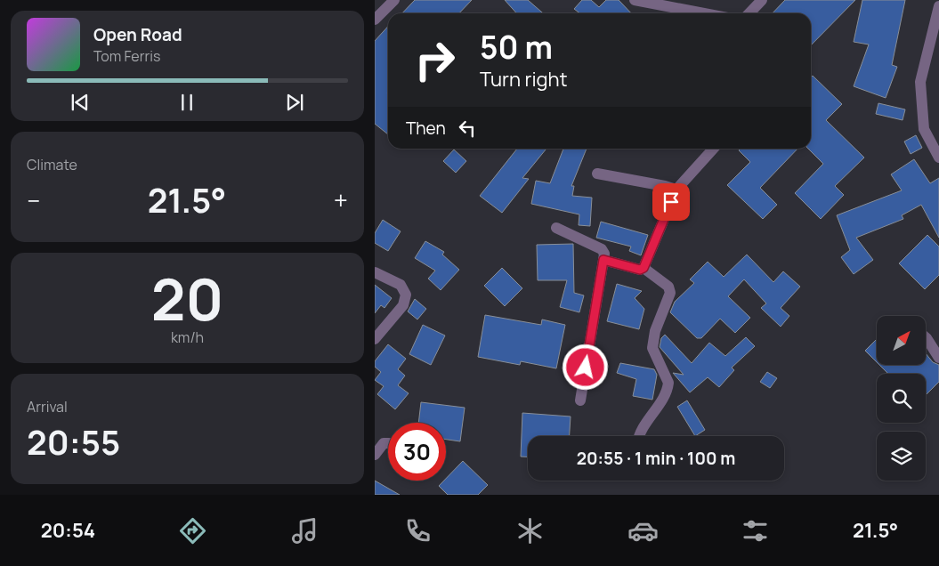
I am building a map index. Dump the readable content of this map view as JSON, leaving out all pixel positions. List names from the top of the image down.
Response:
{
  "north": "top right",
  "page": {
    "turn": ["50 m", "Turn right"],
    "song": ["Open Road", "Tom Ferris"],
    "then": "Then",
    "tile": [
      "Climate",
      ["20", "km/h"],
      ["Arrival", "20:55"]
    ],
    "heat": ["−", "21.5°", "+"],
    "limit": "30",
    "trip": "20:55 · 1 min · 100 m",
    "tabs": ["20:54", "21.5°"]
  }
}
